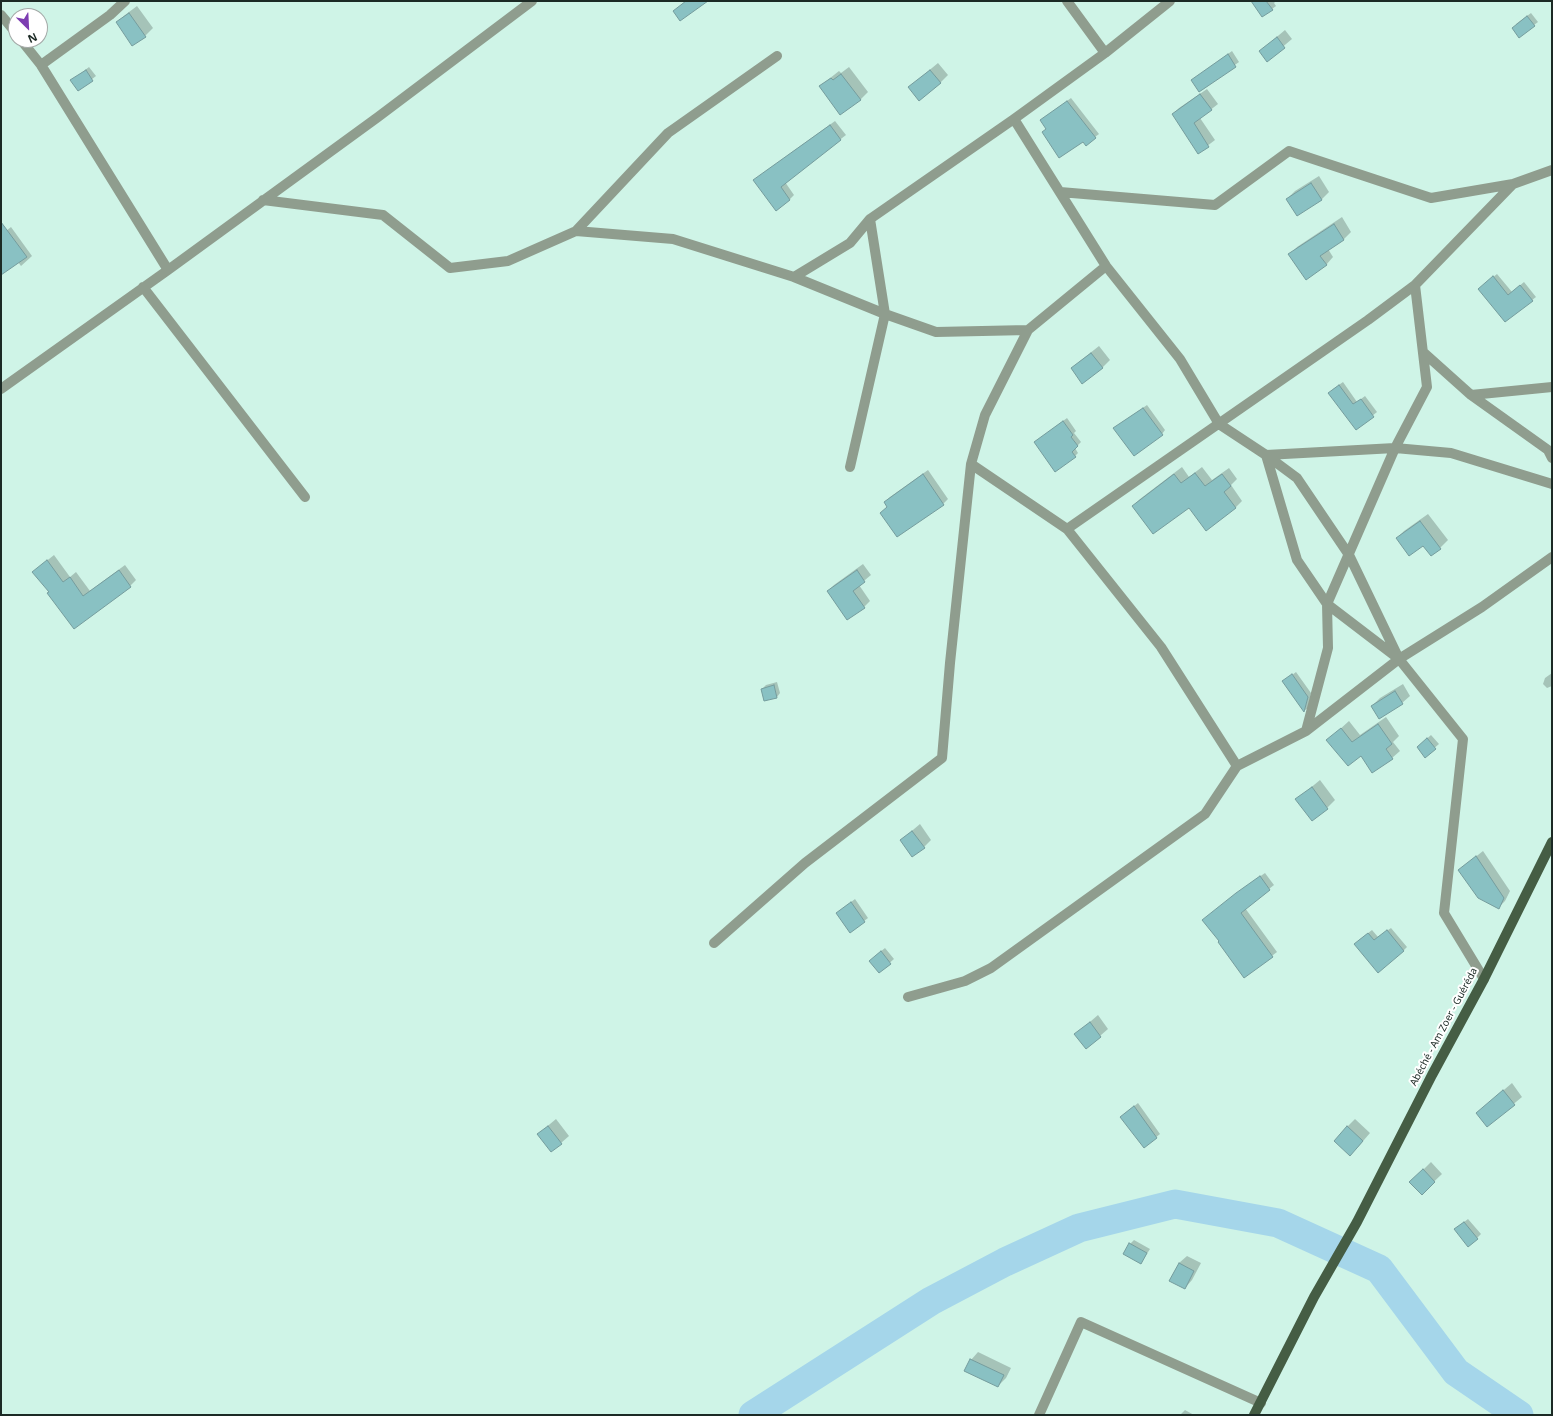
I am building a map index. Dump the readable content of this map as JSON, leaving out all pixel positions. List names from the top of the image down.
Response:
{
  "streets": {
    "main road": ["Abéché - Am Zoer - Guéréda"]
  },
  "north": "bottom right"
}
